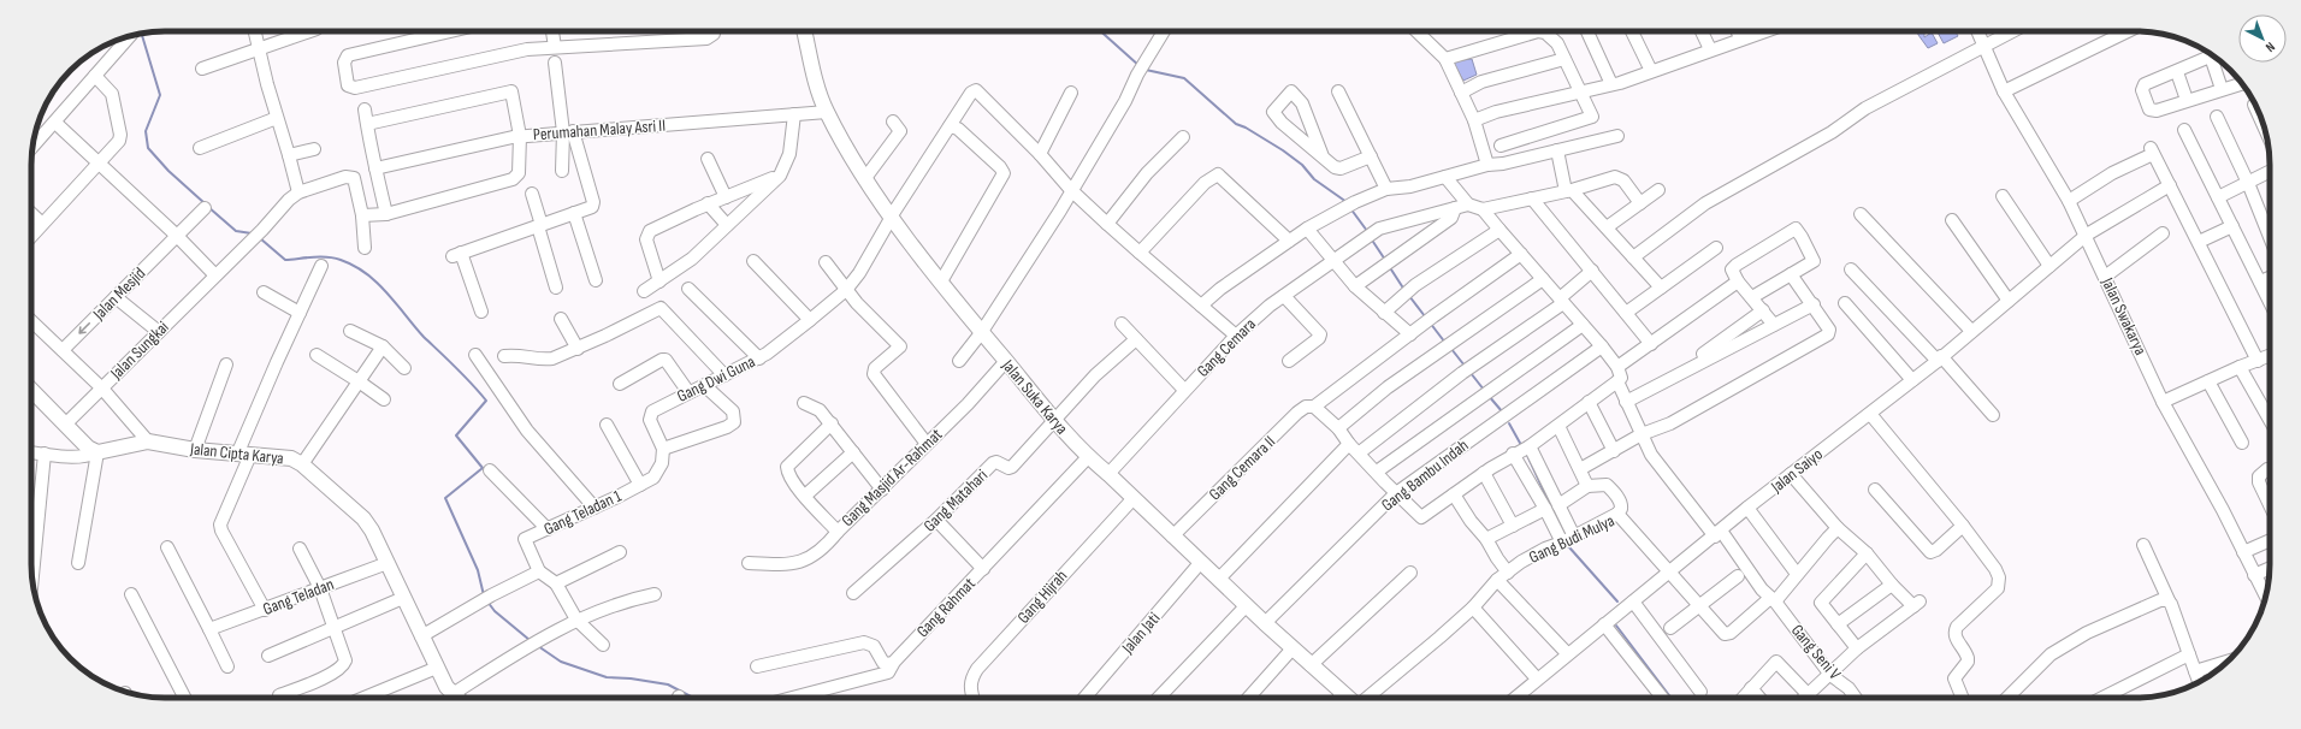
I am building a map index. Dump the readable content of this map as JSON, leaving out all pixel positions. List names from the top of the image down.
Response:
{
  "streets": {
    "main road": ["Jalan Suka Karya", "Jalan Cipta Karya"],
    "street": [
      "Perumahan Malay Asri II",
      "Jalan Mesjid",
      "Jalan Swakarya",
      "Gang Cemara",
      "Jalan Sungkai",
      "Gang Dwi Guna",
      "Gang Cemara II",
      "Jalan Saiyo",
      "Gang Bambu Indah",
      "Gang Masjid Ar-Rahmat",
      "Gang Matahari",
      "Gang Teladan 1",
      "Gang Budi Mulya",
      "Gang Teladan",
      "Gang Hijrah",
      "Gang Rahmat",
      "Jalan Jati",
      "Gang Seni V"
    ]
  },
  "crossings": [
    ["Perumahan Malay Asri II", "Jalan Suka Karya"],
    ["Jalan Swakarya", "Jalan Saiyo"],
    ["Gang Cemara", "Jalan Suka Karya"],
    ["Gang Dwi Guna", "Jalan Suka Karya"],
    ["Jalan Suka Karya", "Gang Cemara II"],
    ["Jalan Suka Karya", "Gang Bambu Indah"],
    ["Jalan Suka Karya", "Gang Masjid Ar-Rahmat"],
    ["Jalan Suka Karya", "Gang Matahari"],
    ["Jalan Suka Karya", "Gang Hijrah"],
    ["Jalan Suka Karya", "Gang Rahmat"],
    ["Jalan Suka Karya", "Jalan Jati"],
    ["Jalan Cipta Karya", "Gang Teladan"],
    ["Jalan Saiyo", "Gang Budi Mulya"],
    ["Jalan Saiyo", "Gang Seni V"],
    ["Gang Budi Mulya", "Gang Seni V"]
  ],
  "one_way": ["Jalan Mesjid"],
  "north": "bottom right"
}
